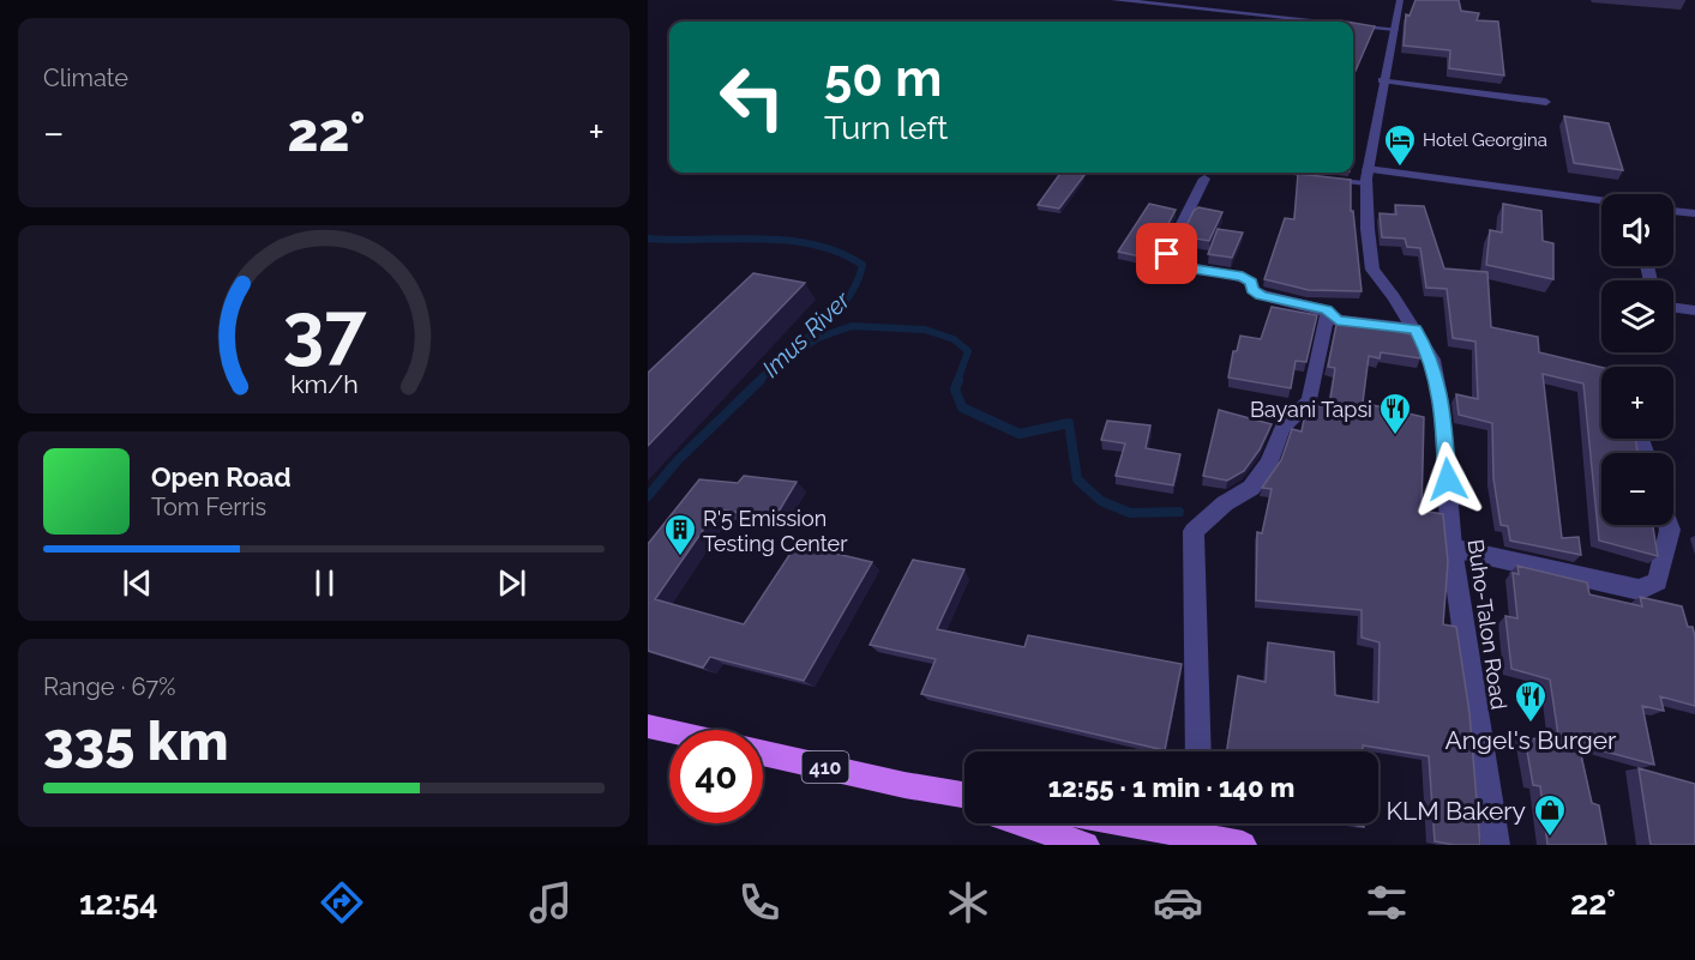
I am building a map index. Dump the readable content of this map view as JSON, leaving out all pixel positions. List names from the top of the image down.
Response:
{
  "streets": {
    "main road": ["410"],
    "street": ["Buho-Talon Road"]
  },
  "water": ["Imus River"],
  "places": {
    "hotel": ["Hotel Georgina"],
    "restaurant": ["Bayani Tapsi", "Angel's Burger"],
    "building": ["R'5 Emission Testing Center"],
    "shop": ["KLM Bakery"]
  },
  "page": {
    "tile": [
      "Climate",
      ["Range · 67%", "335 km"]
    ],
    "turn": ["50 m", "Turn left"],
    "heat": ["−", "22°", "+"],
    "map_buttons": ["+", "−"],
    "song": ["Open Road", "Tom Ferris"],
    "limit": "40",
    "trip": "12:55 · 1 min · 140 m",
    "tabs": ["12:54", "22°"],
    "gauge": ["37", "km/h"]
  }
}
